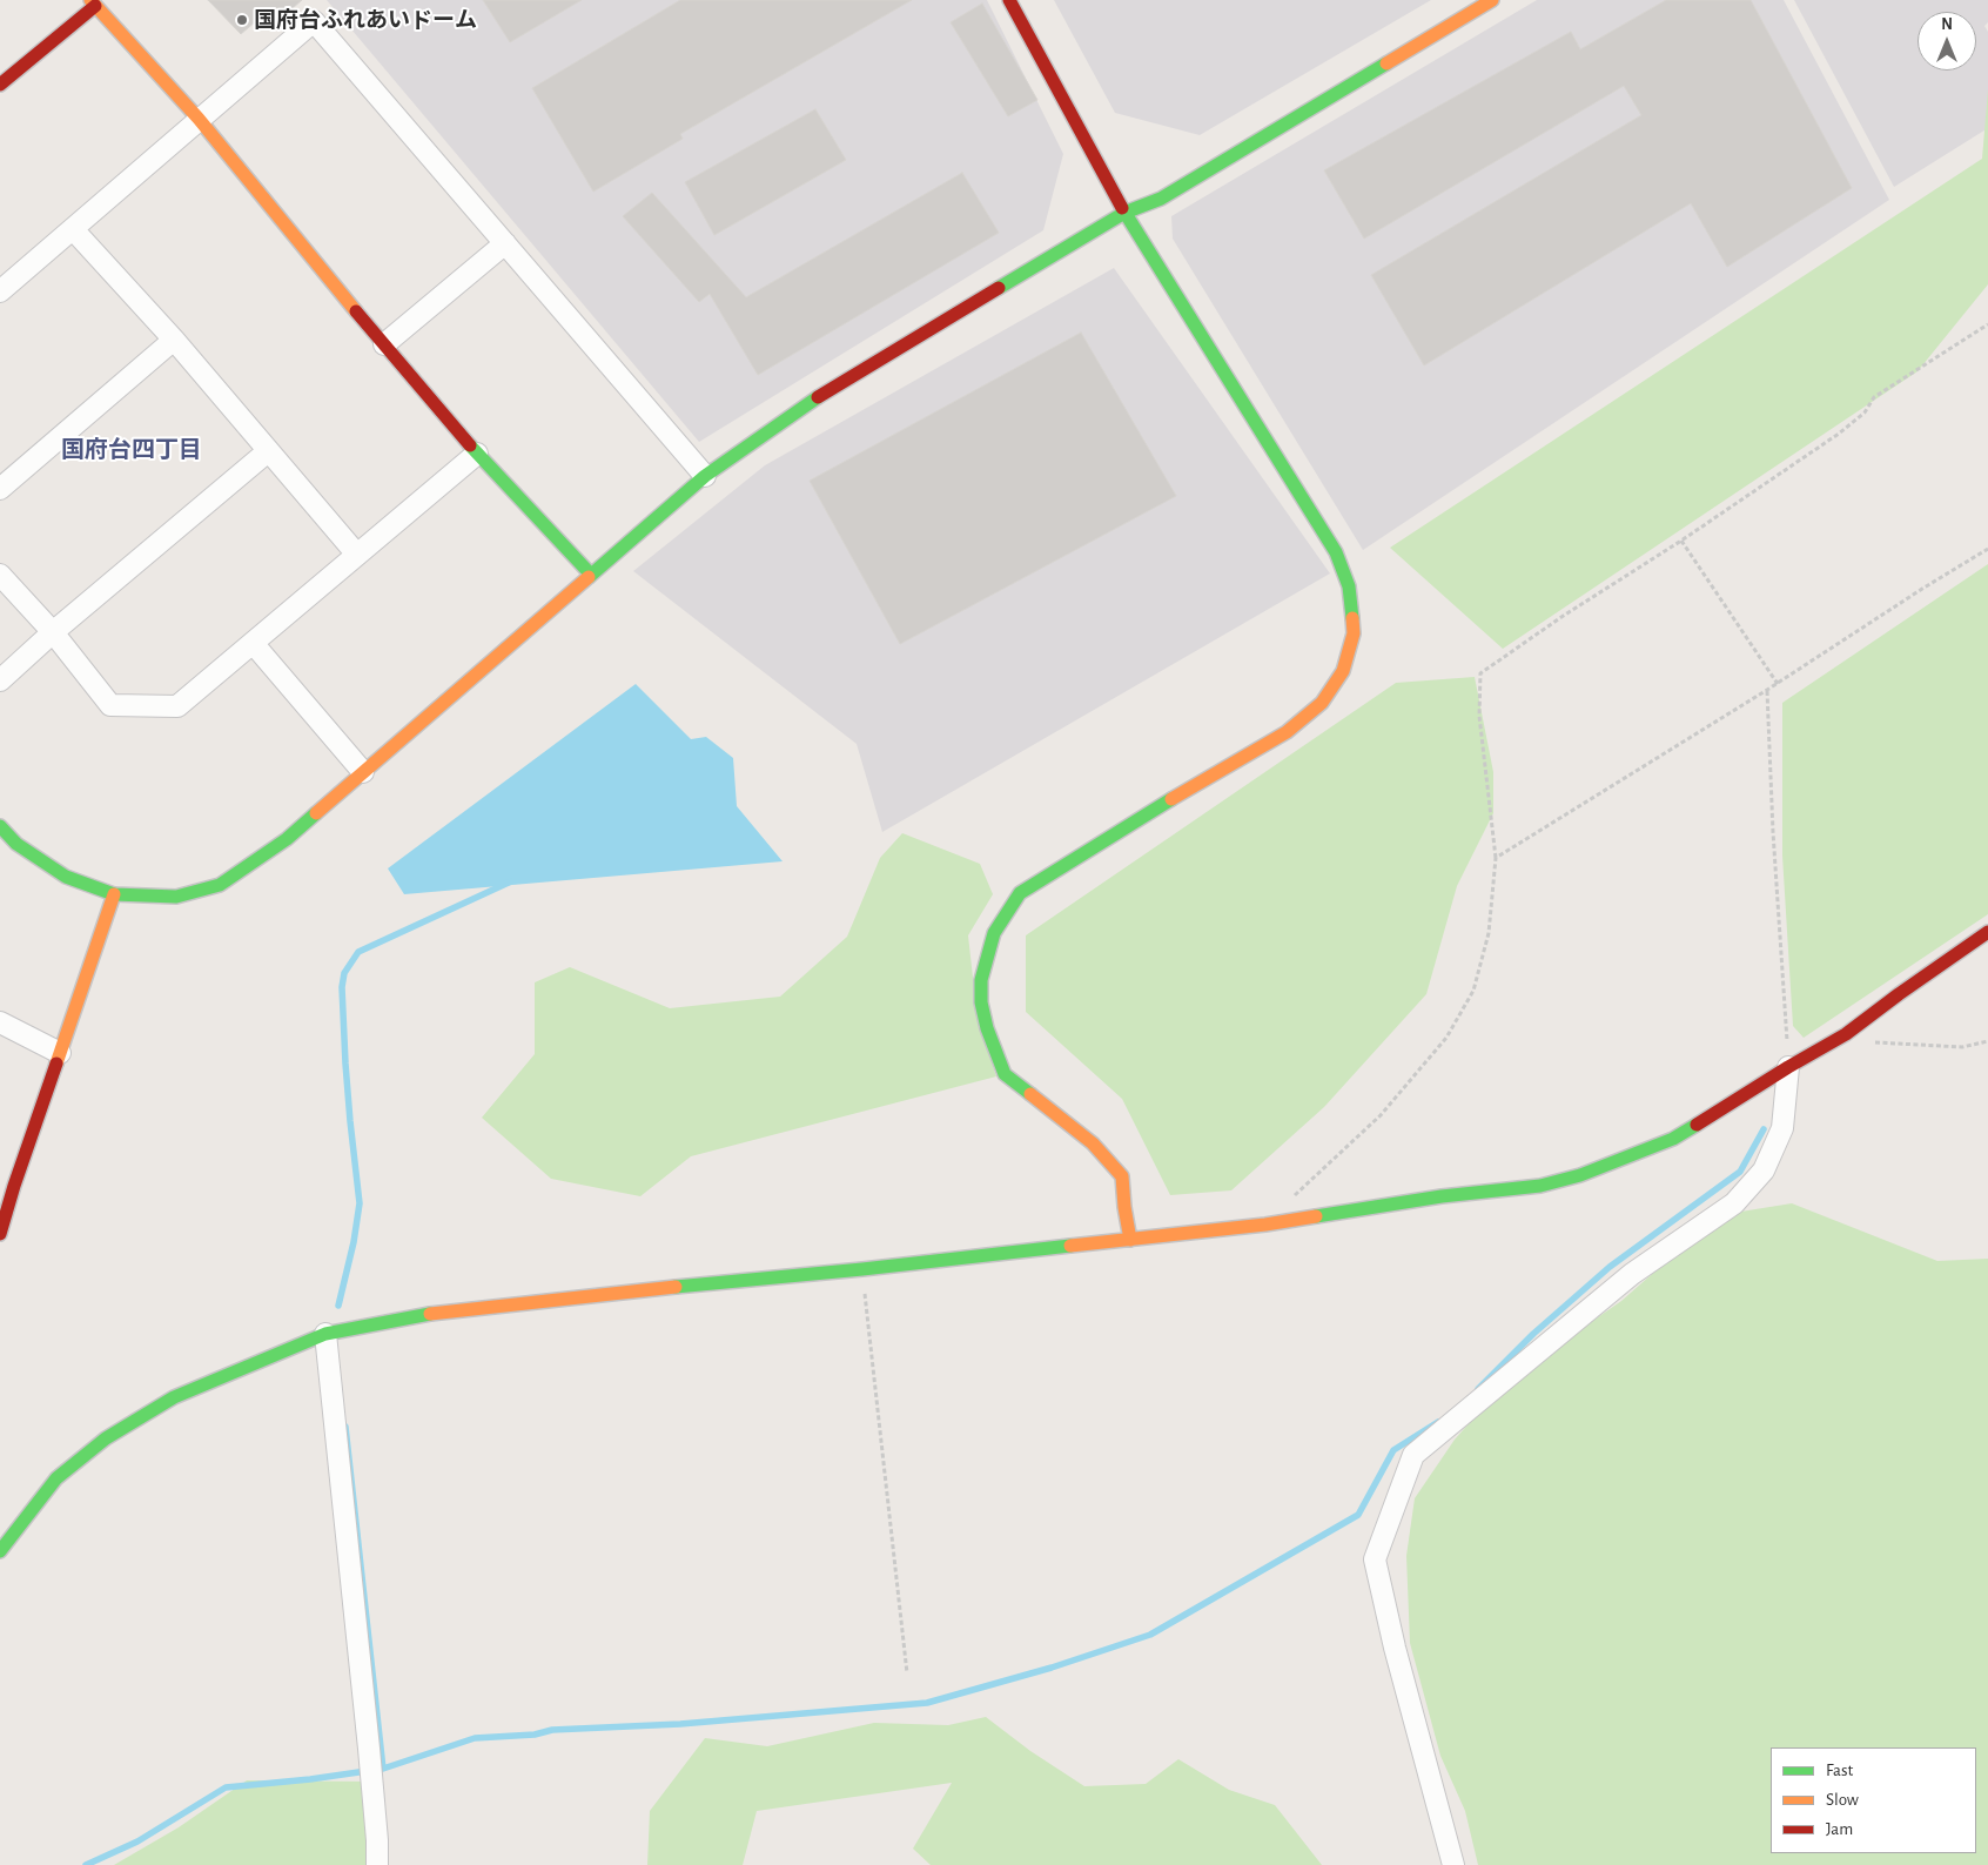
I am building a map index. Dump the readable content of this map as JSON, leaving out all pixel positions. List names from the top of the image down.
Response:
{
  "districts": ["国府台四丁目"],
  "places": ["国府台ふれあいドーム"],
  "legend": ["Fast", "Slow", "Jam"],
  "north": "top"
}
